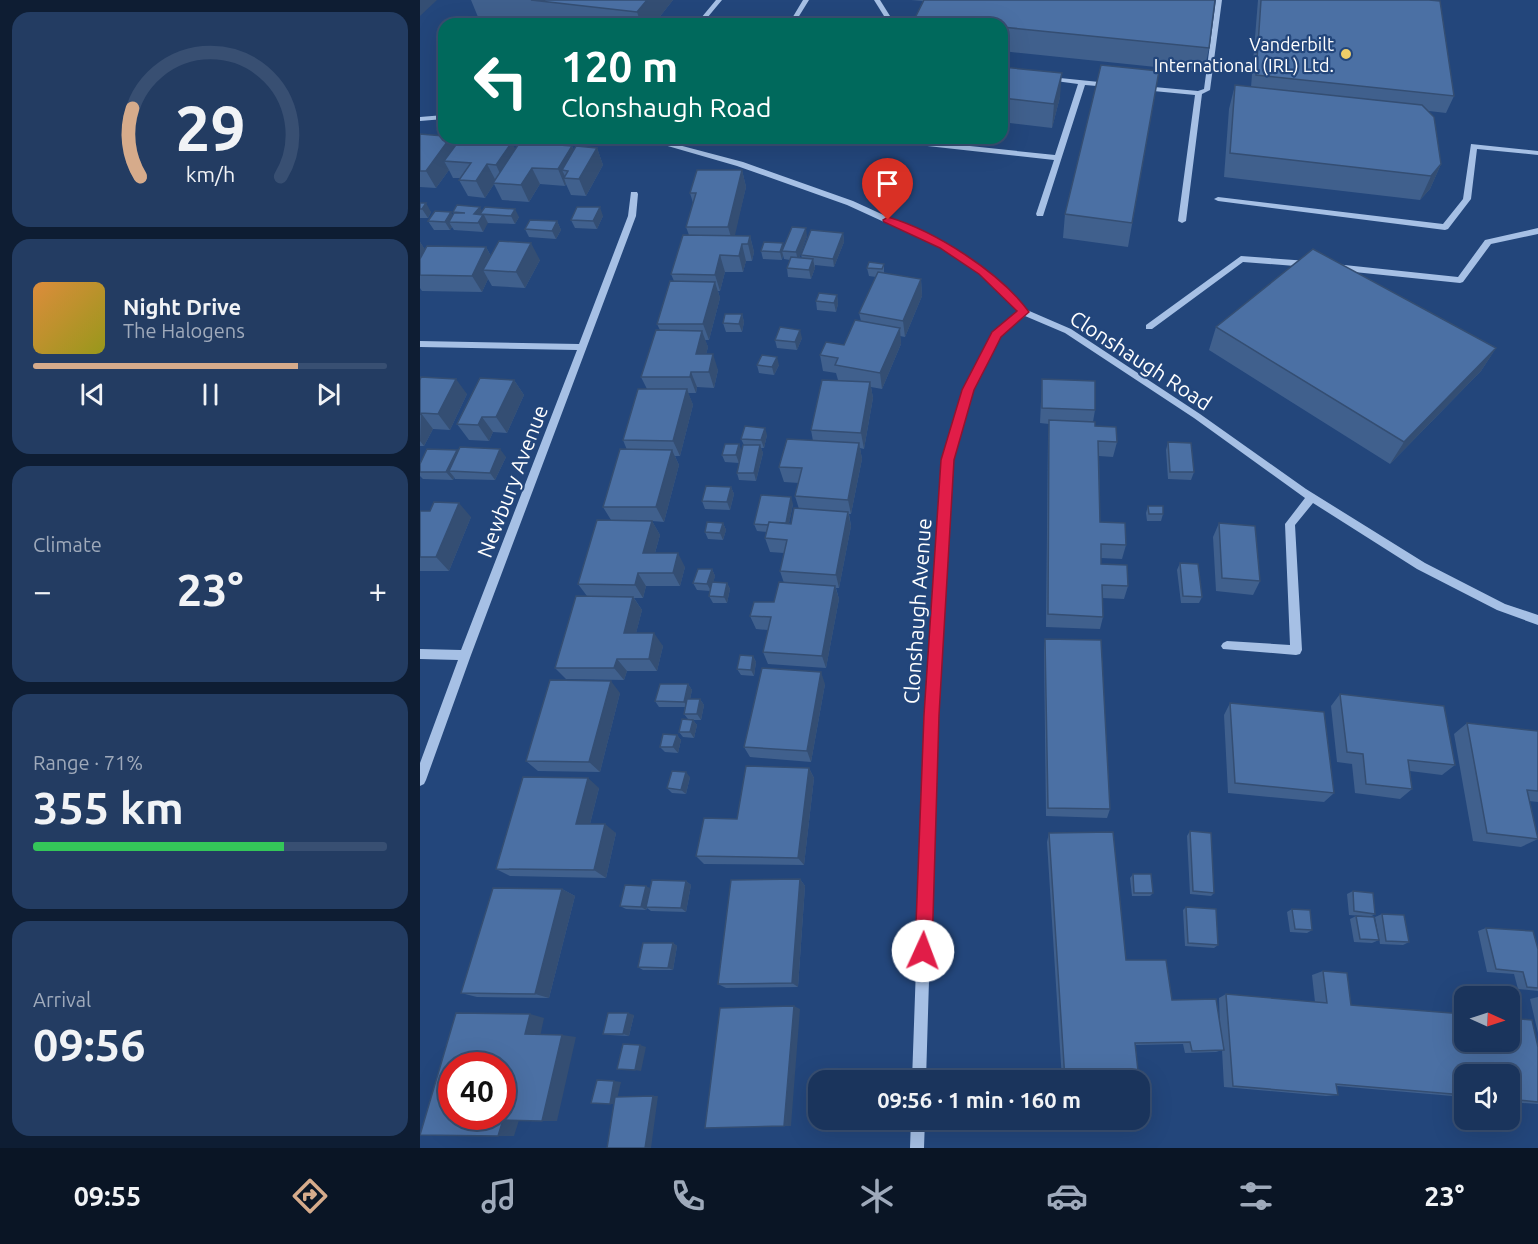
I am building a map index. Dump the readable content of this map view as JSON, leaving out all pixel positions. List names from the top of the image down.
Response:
{
  "streets": {
    "street": ["Clonshaugh Road", "Newbury Avenue", "Clonshaugh Avenue"]
  },
  "crossings": [
    ["Clonshaugh Road", "Clonshaugh Avenue"]
  ],
  "places": ["Vanderbilt International (IRL) Ltd."],
  "north": "right",
  "page": {
    "turn": ["120 m", "Clonshaugh Road"],
    "song": ["Night Drive", "The Halogens"],
    "tile": [
      "Climate",
      ["Range · 71%", "355 km"],
      ["Arrival", "09:56"]
    ],
    "heat": ["−", "23°", "+"],
    "limit": "40",
    "trip": "09:56 · 1 min · 160 m",
    "tabs": ["09:55", "23°"],
    "gauge": ["29", "km/h"]
  }
}
